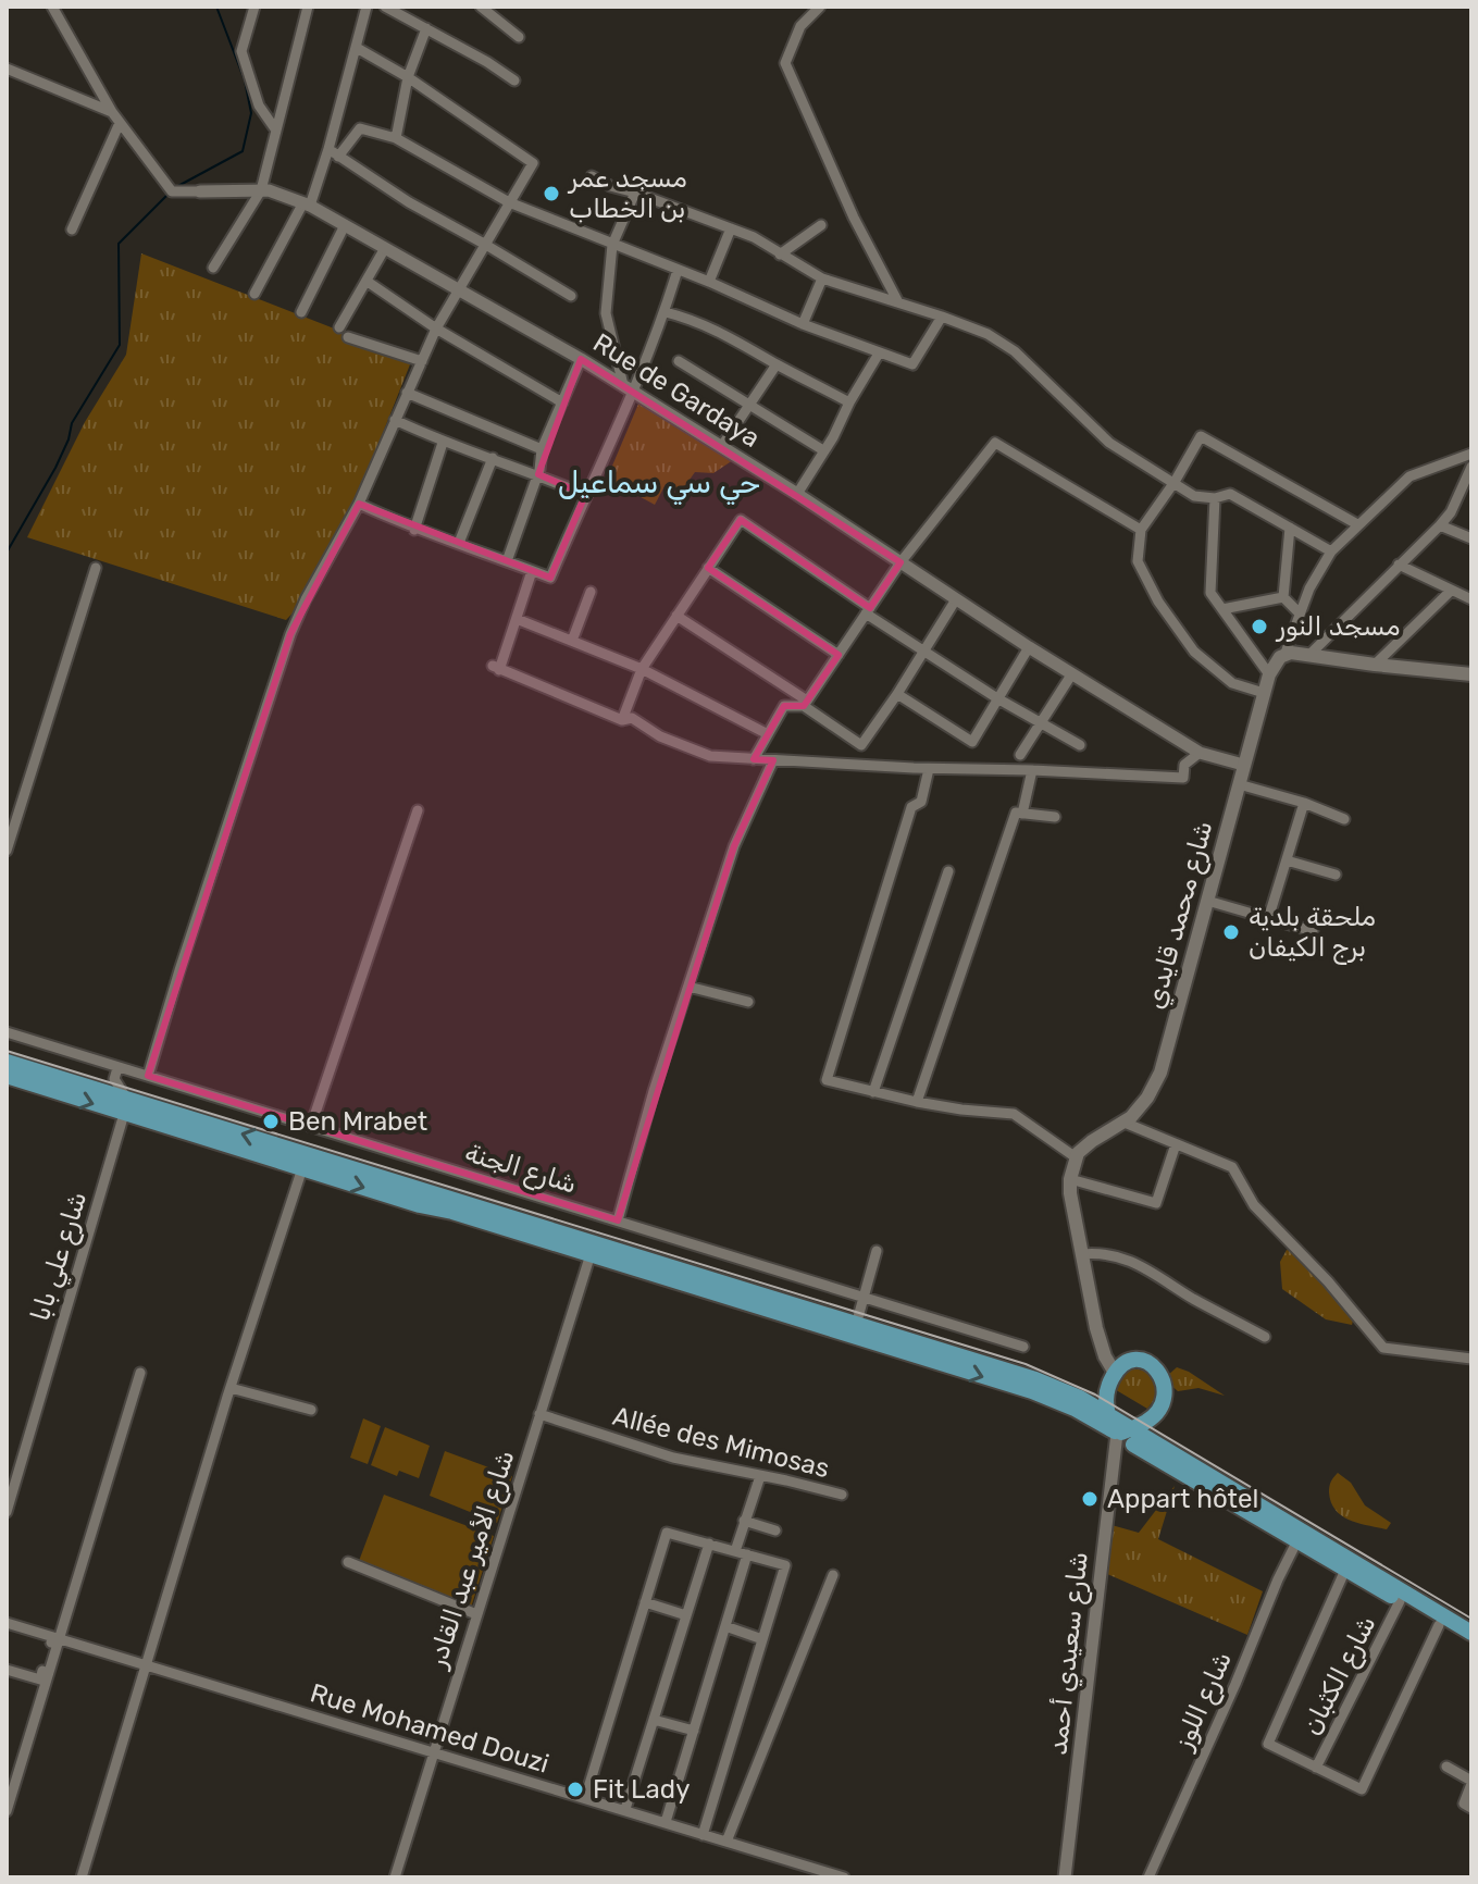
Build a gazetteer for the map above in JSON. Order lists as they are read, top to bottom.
{
  "streets": {
    "main road": ["شارع محمد قايدي"],
    "street": [
      "Rue de Gardaya",
      "شارع الجنة",
      "شارع علي بابا",
      "Allée des Mimosas",
      "شارع الأمير عبد القادر",
      "شارع سعيدي أحمد",
      "شارع الكثبان",
      "شارع اللوز",
      "Rue Mohamed Douzi"
    ]
  },
  "crossings": [
    ["Rue de Gardaya", "شارع محمد قايدي"],
    ["Allée des Mimosas", "شارع الأمير عبد القادر"],
    ["شارع الأمير عبد القادر", "Rue Mohamed Douzi"]
  ],
  "districts": ["حي سي سماعيل"],
  "places": [
    "مسجد عمر بن الخطاب",
    "مسجد النور",
    "ملحقة بلدية برج الكيفان",
    "Ben Mrabet",
    "Appart hôtel",
    "Fit Lady"
  ]
}
